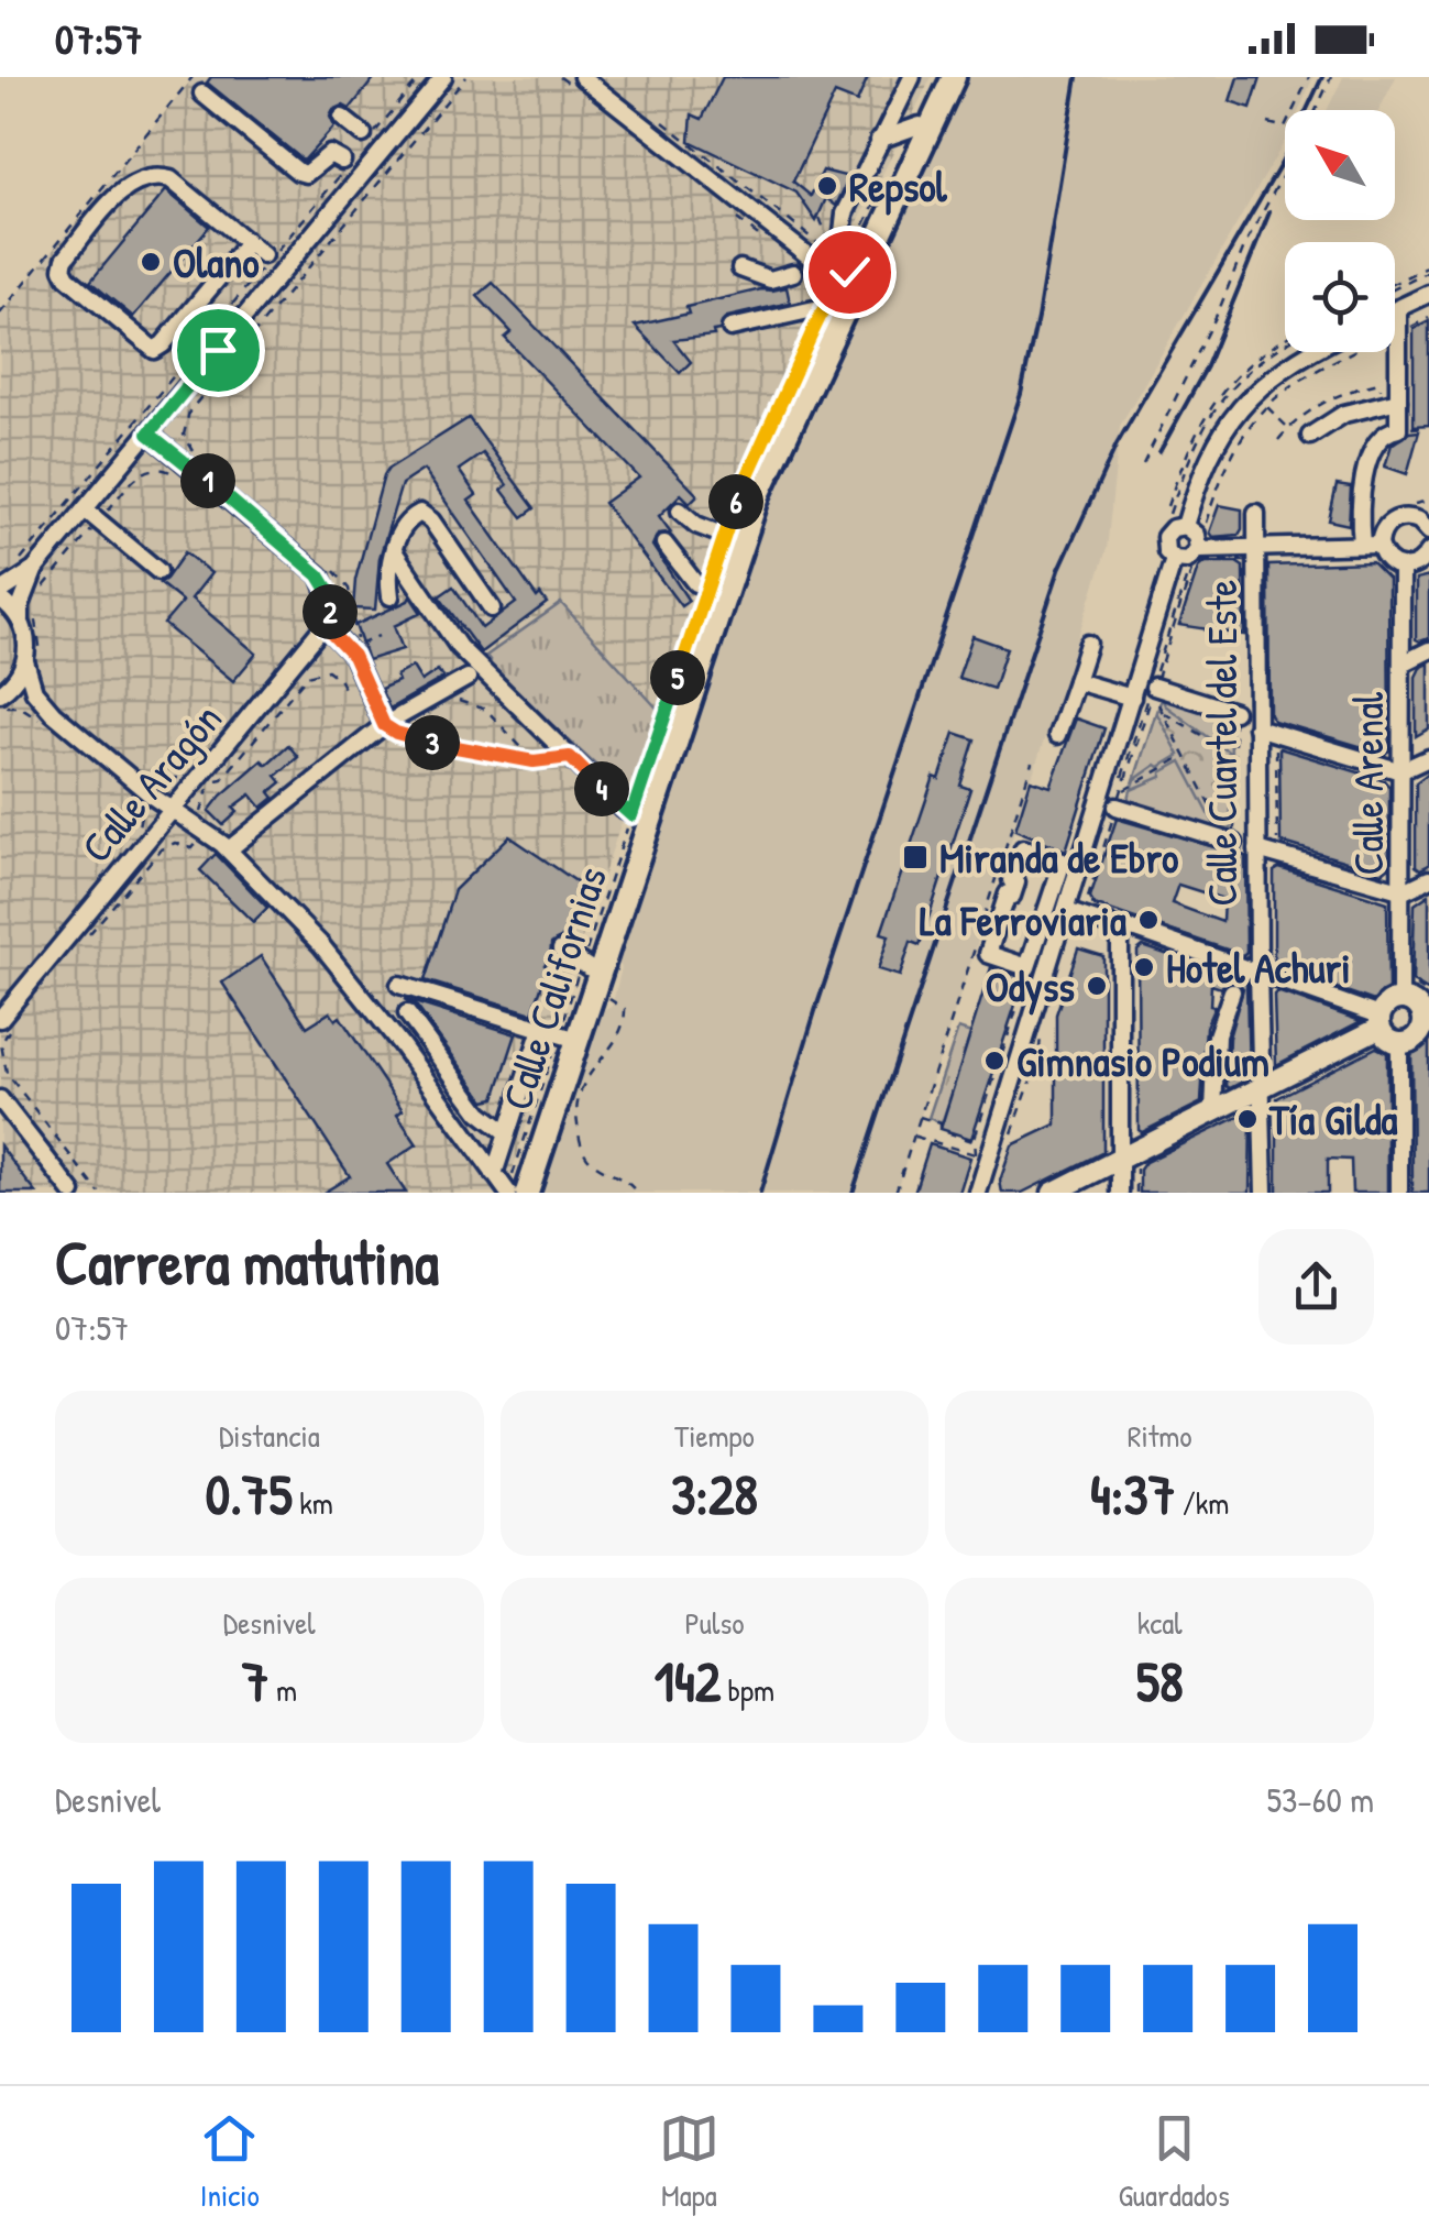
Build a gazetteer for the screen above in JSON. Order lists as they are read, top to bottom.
{
  "streets": {
    "highway": ["Calle Californias"],
    "street": ["Calle Cuartel del Este", "Calle Aragón", "Calle Arenal"]
  },
  "crossings": [
    ["Calle Aragón", "Calle Californias"]
  ],
  "places": {
    "other": [
      "Repsol",
      "Olano",
      "La Ferroviaria",
      "Hotel Achuri",
      "Odyss",
      "Gimnasio Podium",
      "Tía Gilda"
    ],
    "transit": ["Miranda de Ebro"]
  },
  "north": "top left",
  "page": {
    "status": "07:57",
    "pins": [
      "1",
      "6",
      "2",
      "5",
      "3",
      "4"
    ],
    "heading": ["Carrera matutina", "07:57"],
    "stats": [
      ["Distancia", "0.75 km"],
      ["Tiempo", "3:28"],
      ["Ritmo", "4:37 /km"],
      ["Desnivel", "7 m"],
      ["Pulso", "142 bpm"],
      ["kcal", "58"]
    ],
    "chart": ["Desnivel", "53–60 m"],
    "tabs": ["Inicio", "Mapa", "Guardados"]
  }
}
